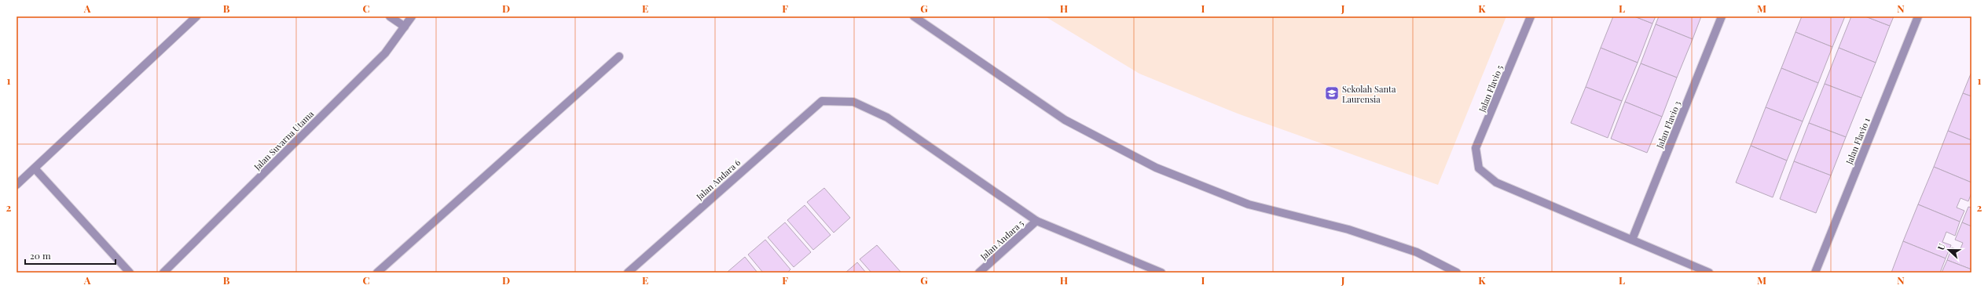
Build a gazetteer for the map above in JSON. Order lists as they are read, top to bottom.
{
  "streets": {
    "street": [
      "Jalan Flavio 5",
      "Jalan Flavio 3",
      "Jalan Suvarna Utama",
      "Jalan Flavio 1",
      "Jalan Andara 6",
      "Jalan Andara 5"
    ]
  },
  "crossings": [
    ["Jalan Flavio 5", "Jalan Flavio 3"],
    ["Jalan Andara 6", "Jalan Andara 5"]
  ],
  "places": {
    "school or university": ["Sekolah Santa Laurensia"]
  },
  "scale_bar": "20 m",
  "north": "left",
  "grid": {
    "columns": [
      "A",
      "B",
      "C",
      "D",
      "E",
      "F",
      "G",
      "H",
      "I",
      "J",
      "K",
      "L",
      "M",
      "N"
    ],
    "rows": ["1", "2"]
  }
}
